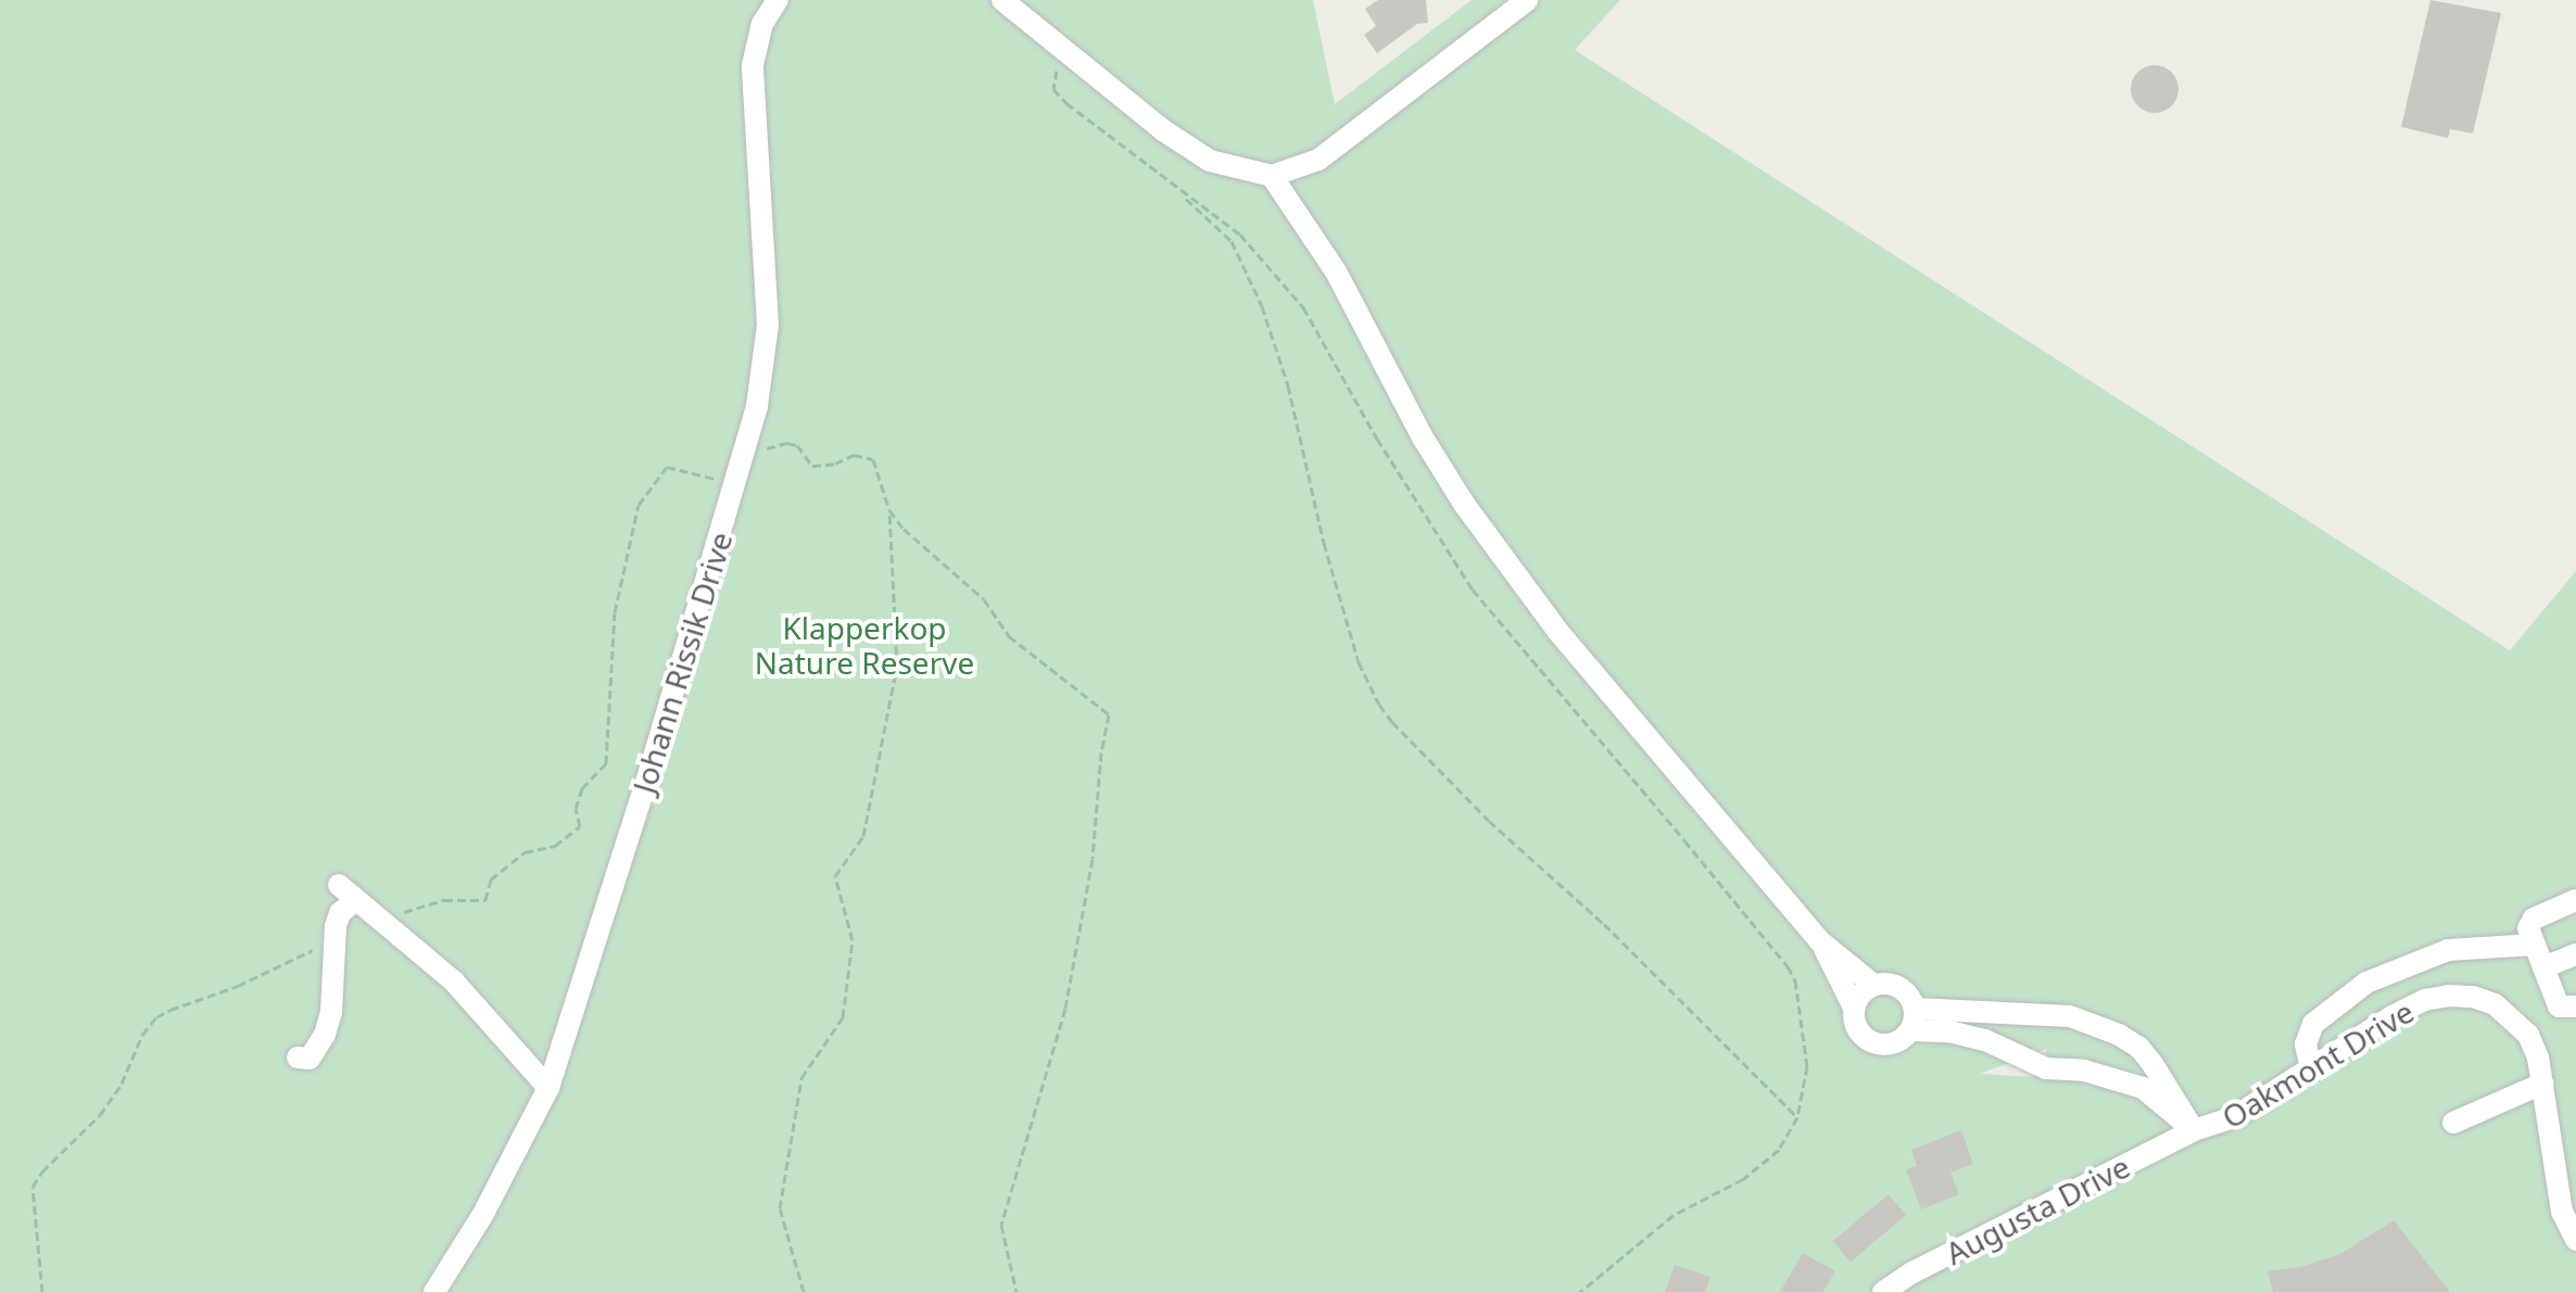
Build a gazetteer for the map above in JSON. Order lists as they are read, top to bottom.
{
  "streets": {
    "street": ["Johann Rissik Drive", "Oakmont Drive", "Augusta Drive"]
  },
  "crossings": [
    ["Oakmont Drive", "Augusta Drive"]
  ],
  "parks": ["Klapperkop Nature Reserve"]
}
